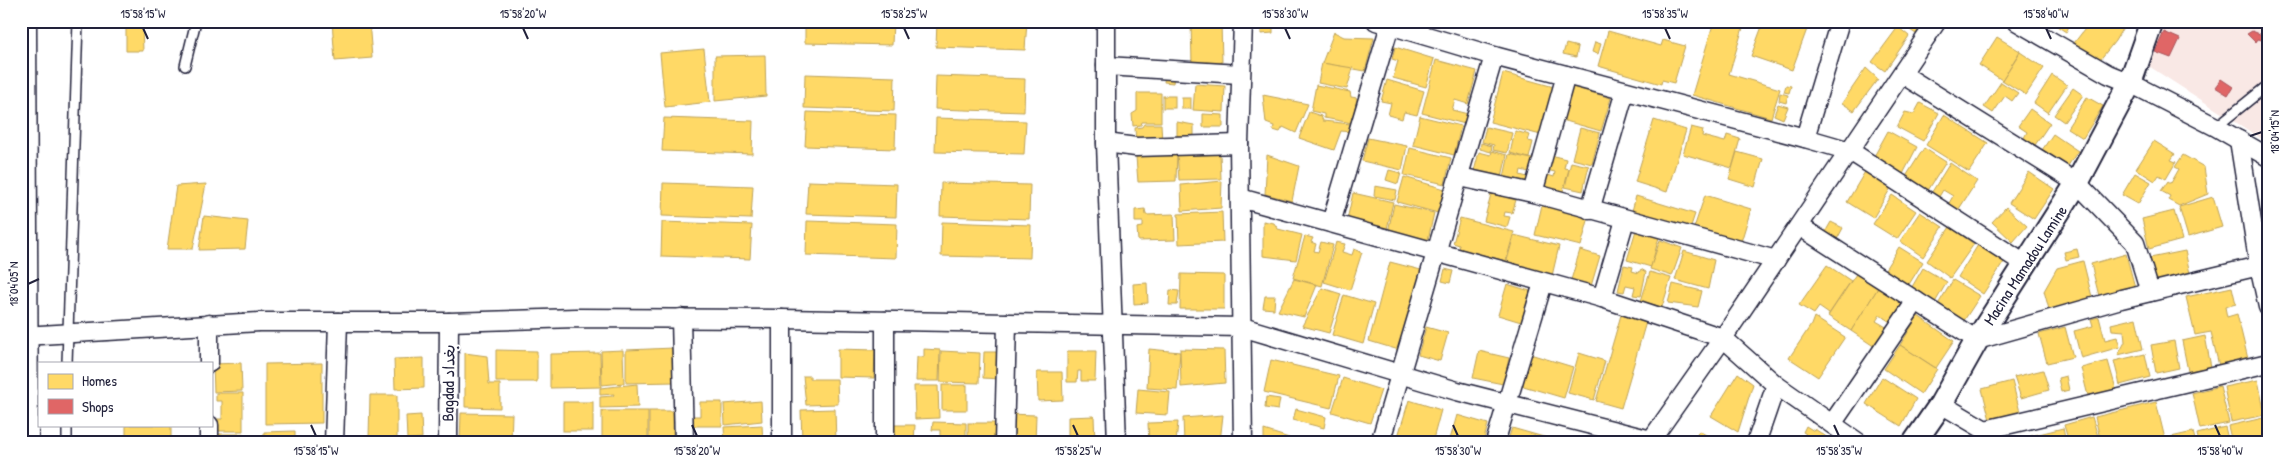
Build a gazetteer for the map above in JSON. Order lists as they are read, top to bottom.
{
  "streets": {
    "street": ["Macina Mamadou Lamine", "Bagdad بغداد"]
  },
  "legend": ["Homes", "Shops"],
  "coordinates": [
    "15°58'15\"W",
    "15°58'20\"W",
    "15°58'25\"W",
    "15°58'30\"W",
    "15°58'35\"W",
    "15°58'40\"W",
    "18°04'15\"N",
    "18°04'05\"N"
  ]
}
